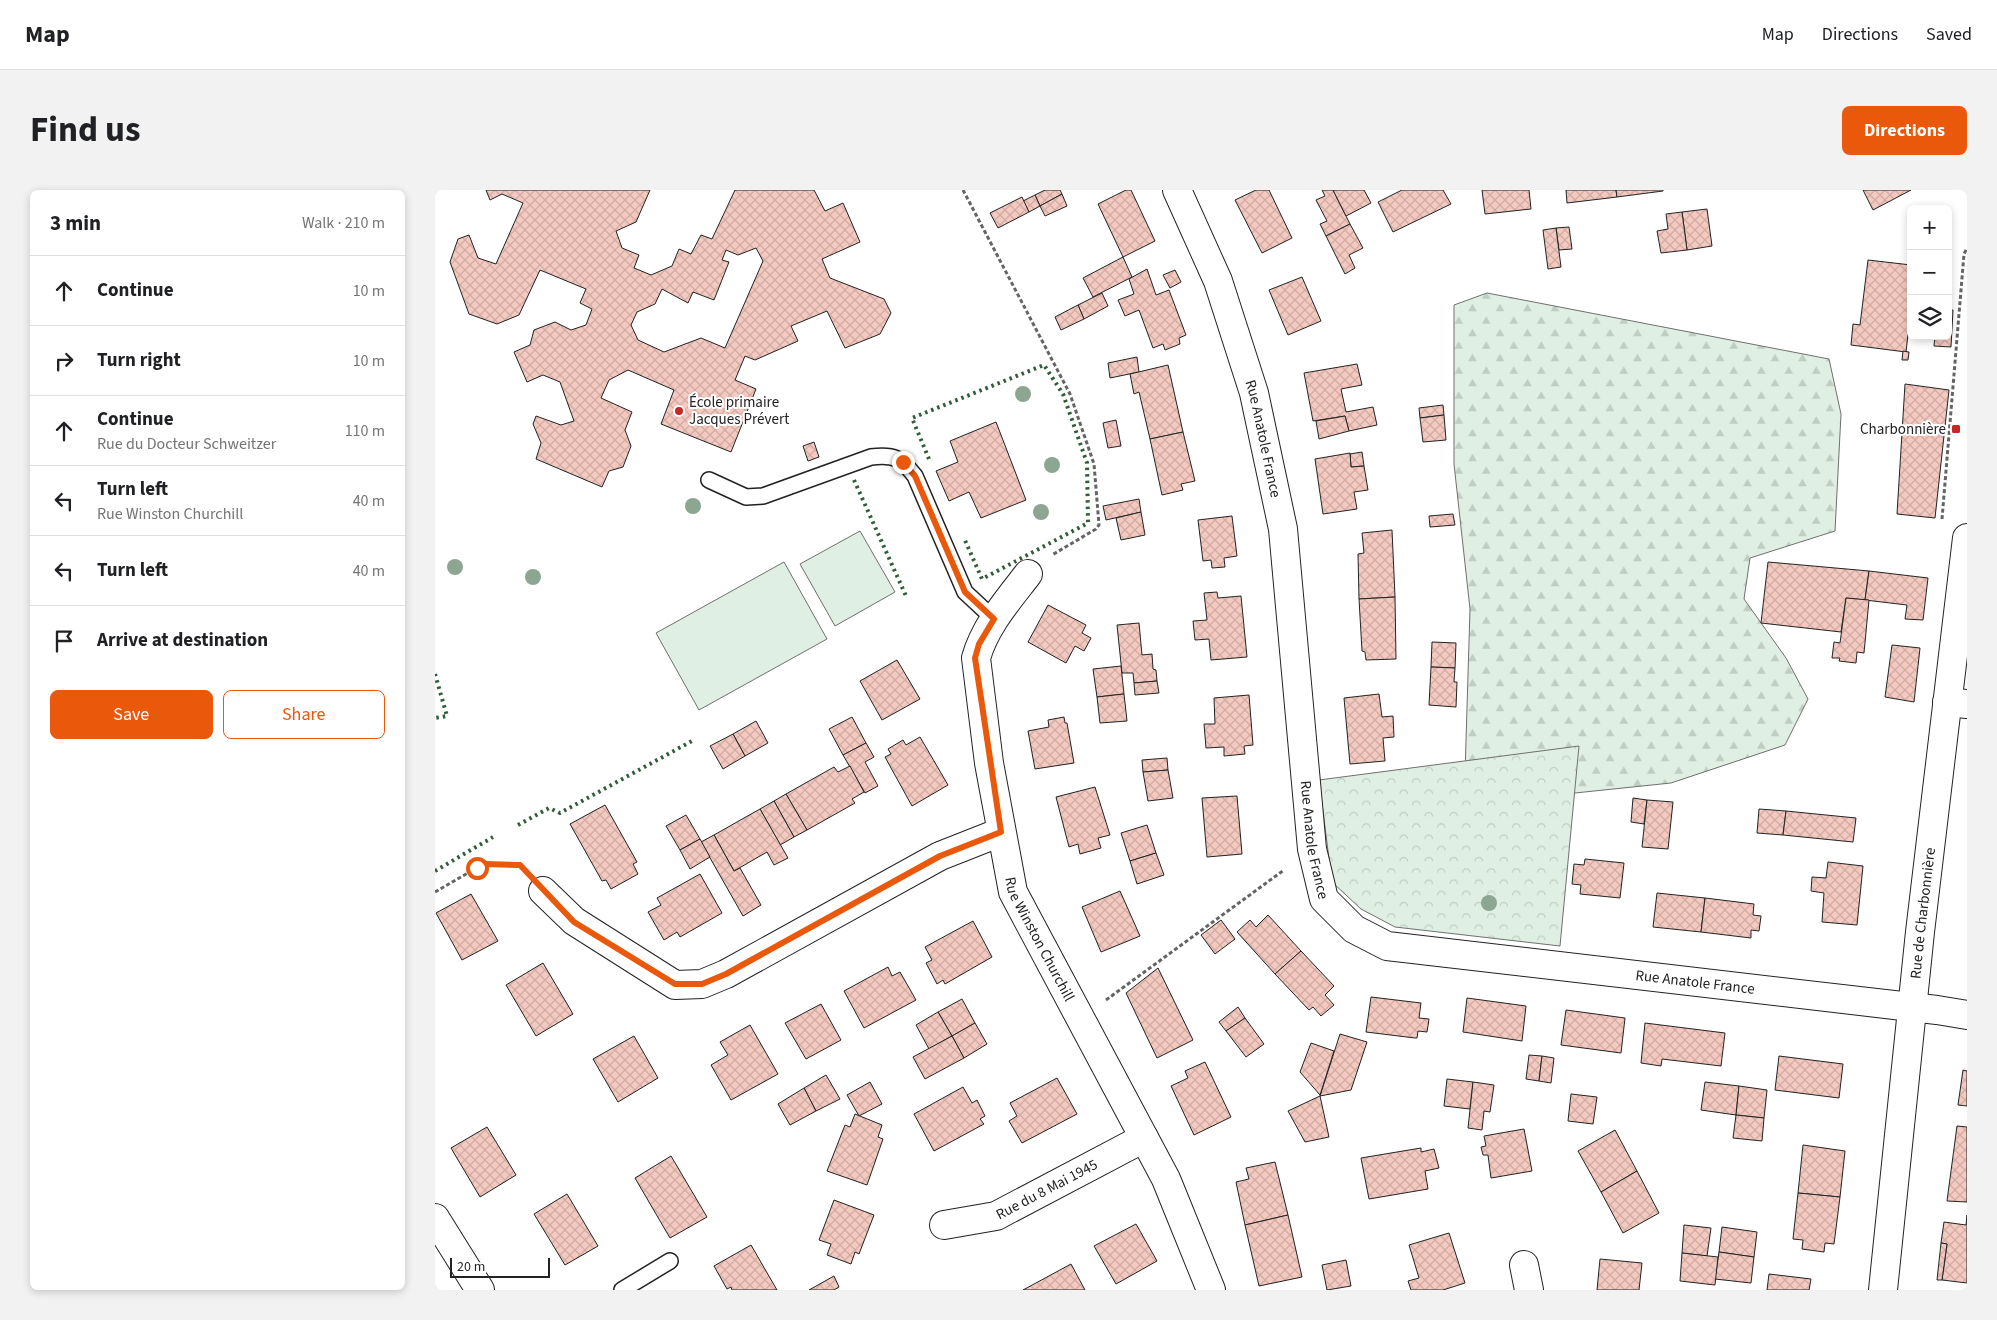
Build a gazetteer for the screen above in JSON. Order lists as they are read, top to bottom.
{
  "streets": {
    "street": [
      "Rue Anatole France",
      "Rue de Charbonnière",
      "Rue Winston Churchill",
      "Rue du 8 Mai 1945"
    ]
  },
  "crossings": [
    ["Rue Anatole France", "Rue de Charbonnière"],
    ["Rue Winston Churchill", "Rue du 8 Mai 1945"]
  ],
  "places": {
    "other": ["École primaire Jacques Prévert"],
    "transit": ["Charbonnière"]
  },
  "scale_bar": "20 m",
  "page": {
    "header": "Map",
    "nav": ["Map", "Directions", "Saved"],
    "title": "Find us",
    "buttons": [
      "Directions",
      ["Save", "Share"]
    ],
    "heading": ["3 min", "Walk · 210 m"],
    "map_buttons": ["+", "−"],
    "list": [
      ["Continue", "10 m"],
      ["Turn right", "10 m"],
      ["Continue", "Rue du Docteur Schweitzer", "110 m"],
      ["Turn left", "Rue Winston Churchill", "40 m"],
      ["Turn left", "40 m"],
      "Arrive at destination"
    ],
    "scale": "20 m"
  }
}
